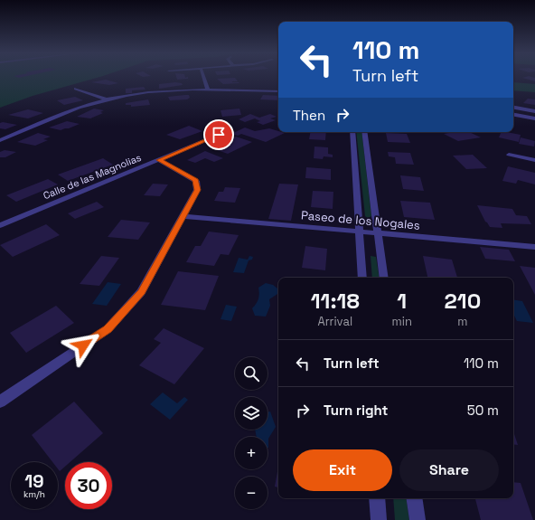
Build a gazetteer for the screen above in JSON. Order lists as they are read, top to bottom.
{
  "streets": {
    "street": ["Calle de las Magnolias", "Paseo de los Nogales"]
  },
  "page": {
    "turn": ["110 m", "Turn left"],
    "then": "Then",
    "eta": [
      "11:18",
      "Arrival",
      "1",
      "min",
      "210",
      "m"
    ],
    "list": [
      {
        "name": "Turn left",
        "value": "110 m"
      },
      {
        "name": "Turn right",
        "value": "50 m"
      }
    ],
    "map_buttons": ["+", "−"],
    "buttons": ["Exit", "Share"],
    "speed": "19 km/h",
    "limit": "30"
  }
}
